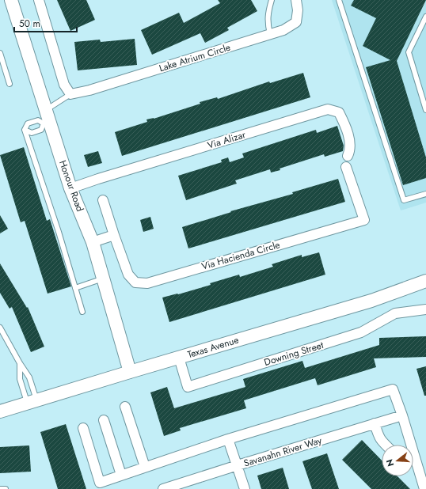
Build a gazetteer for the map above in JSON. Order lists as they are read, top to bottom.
{
  "streets": {
    "street": [
      "Lake Atrium Circle",
      "Via Alizar",
      "Honour Road",
      "Via Hacienda Circle",
      "Texas Avenue",
      "Downing Street",
      "Savanahn River Way"
    ]
  },
  "crossings": [
    ["Lake Atrium Circle", "Honour Road"],
    ["Via Alizar", "Honour Road"],
    ["Honour Road", "Texas Avenue"],
    ["Texas Avenue", "Downing Street"]
  ],
  "scale_bar": "50 m",
  "north": "left"
}
